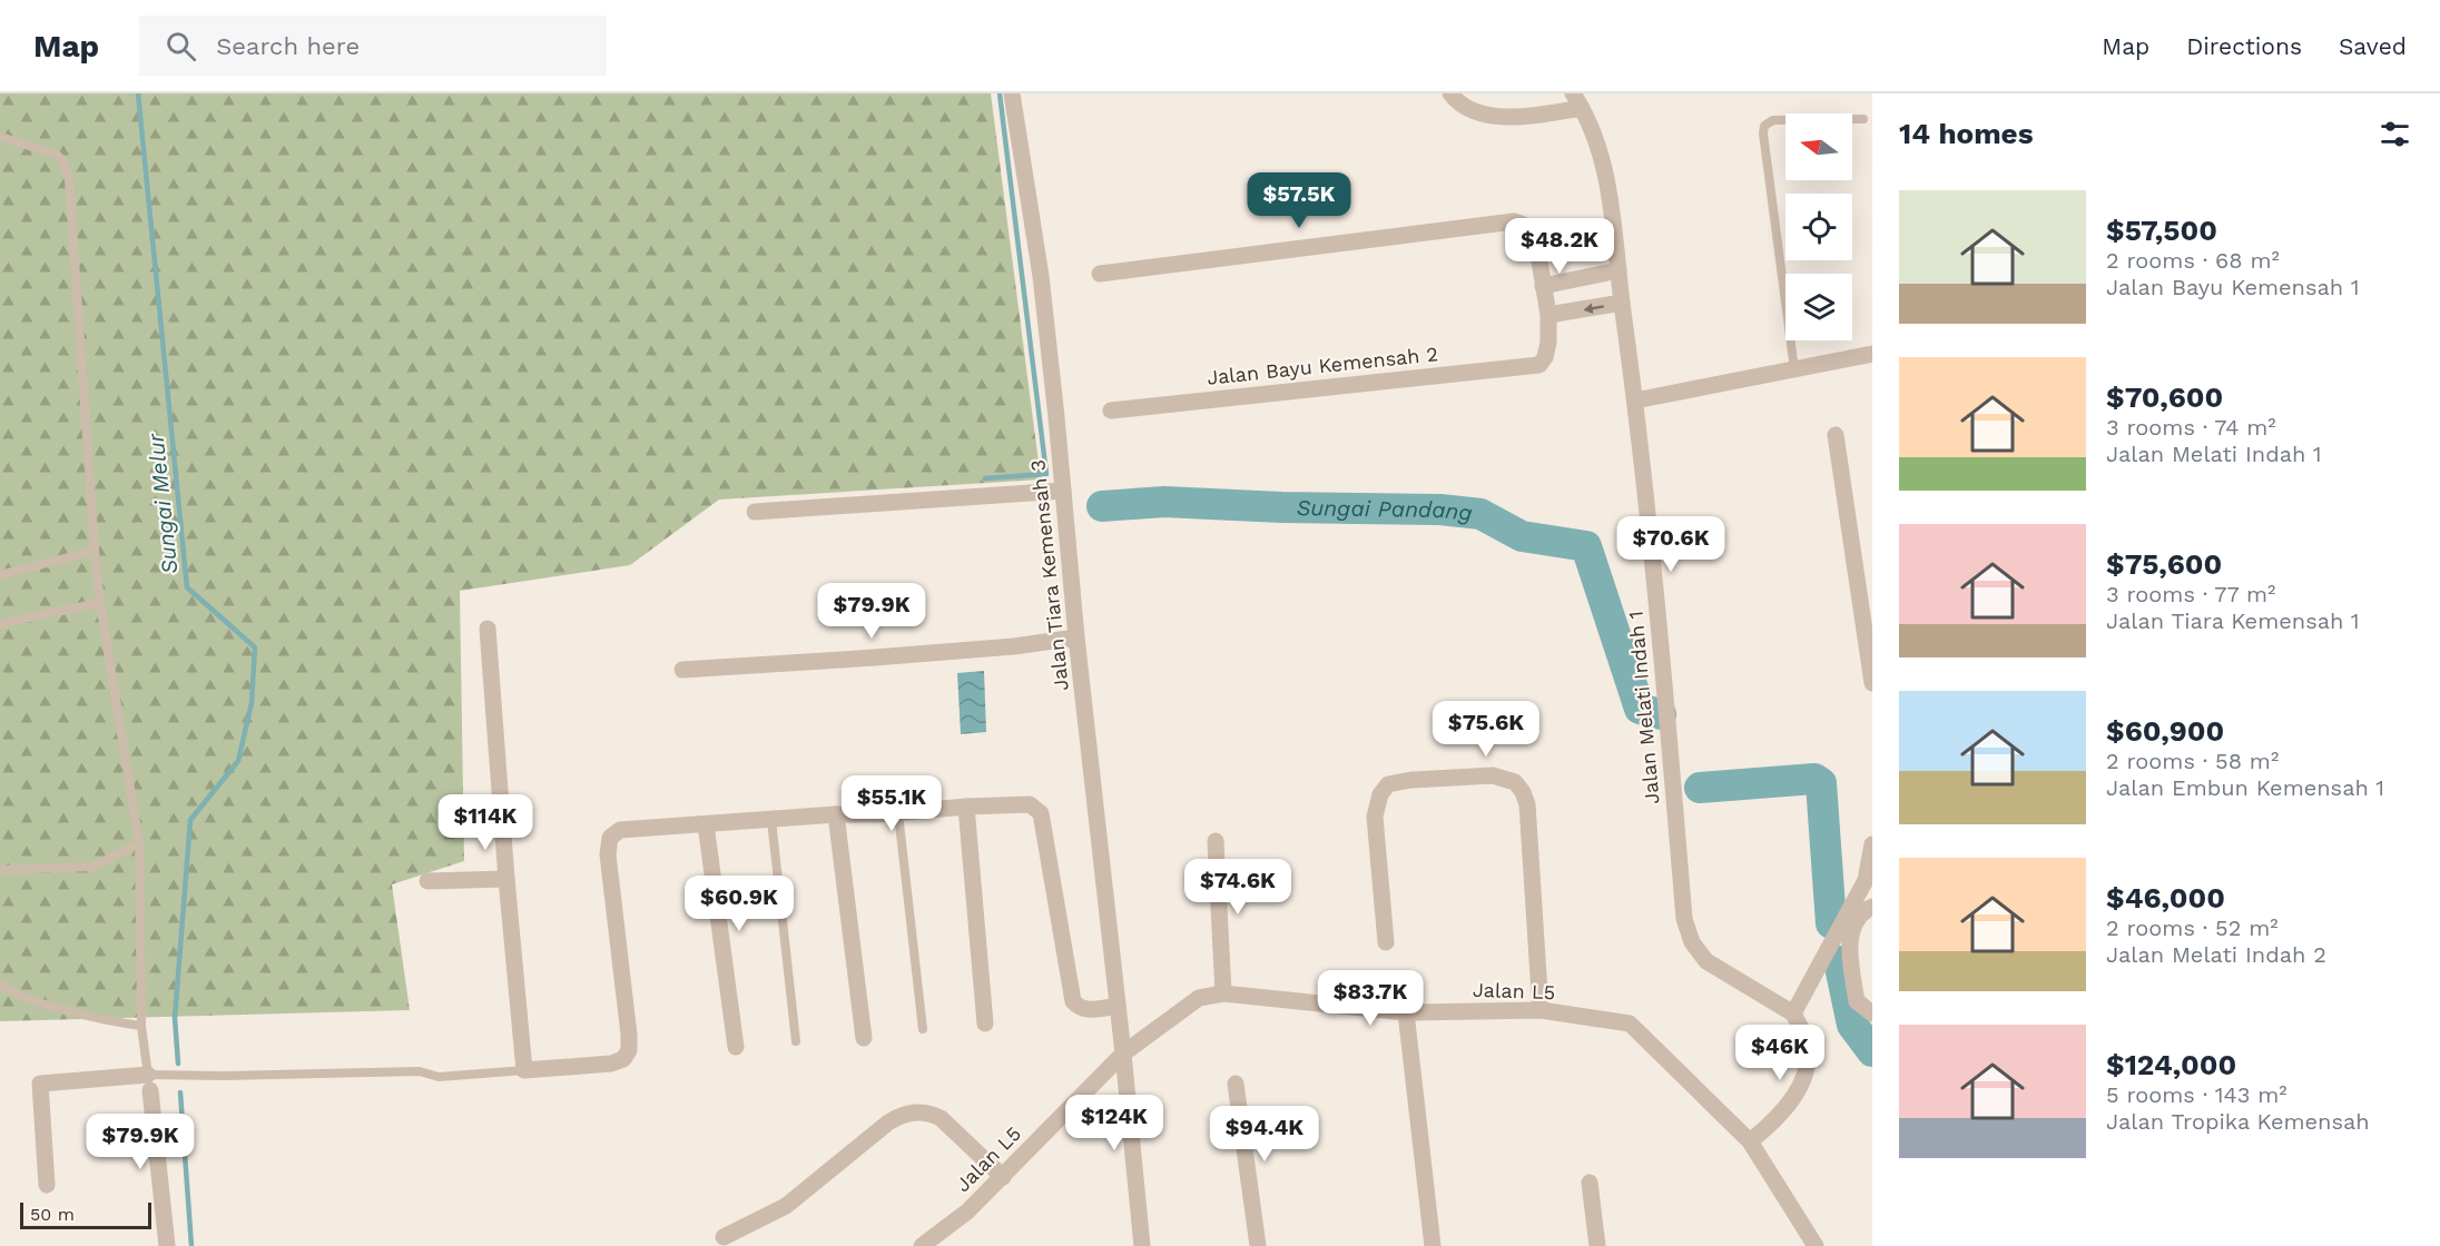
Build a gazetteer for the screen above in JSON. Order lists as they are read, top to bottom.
{
  "streets": {
    "street": [
      "Jalan Bayu Kemensah 2",
      "Jalan Tiara Kemensah 3",
      "Jalan Melati Indah 1",
      "Jalan L5"
    ]
  },
  "crossings": [
    ["Jalan Tiara Kemensah 3", "Jalan L5"]
  ],
  "water": ["Sungai Melur", "Sungai Pandang"],
  "scale_bar": "50 m",
  "north": "left",
  "page": {
    "header": "Map",
    "search": "Search here",
    "nav": ["Map", "Directions", "Saved"],
    "heading": "14 homes",
    "price": [
      "$57.5K",
      "$48.2K",
      "$70.6K",
      "$79.9K",
      "$75.6K",
      "$55.1K",
      "$114K",
      "$74.6K",
      "$60.9K",
      "$83.7K",
      "$46K",
      "$124K",
      "$94.4K",
      "$79.9K"
    ],
    "list": [
      {
        "name": "$57,500",
        "note": "2 rooms · 68 m² · Jalan Bayu Kemensah 1"
      },
      {
        "name": "$70,600",
        "note": "3 rooms · 74 m² · Jalan Melati Indah 1"
      },
      {
        "name": "$75,600",
        "note": "3 rooms · 77 m² · Jalan Tiara Kemensah 1"
      },
      {
        "name": "$60,900",
        "note": "2 rooms · 58 m² · Jalan Embun Kemensah 1"
      },
      {
        "name": "$46,000",
        "note": "2 rooms · 52 m² · Jalan Melati Indah 2"
      },
      {
        "name": "$124,000",
        "note": "5 rooms · 143 m² · Jalan Tropika Kemensah"
      }
    ],
    "scale": "50 m"
  }
}
